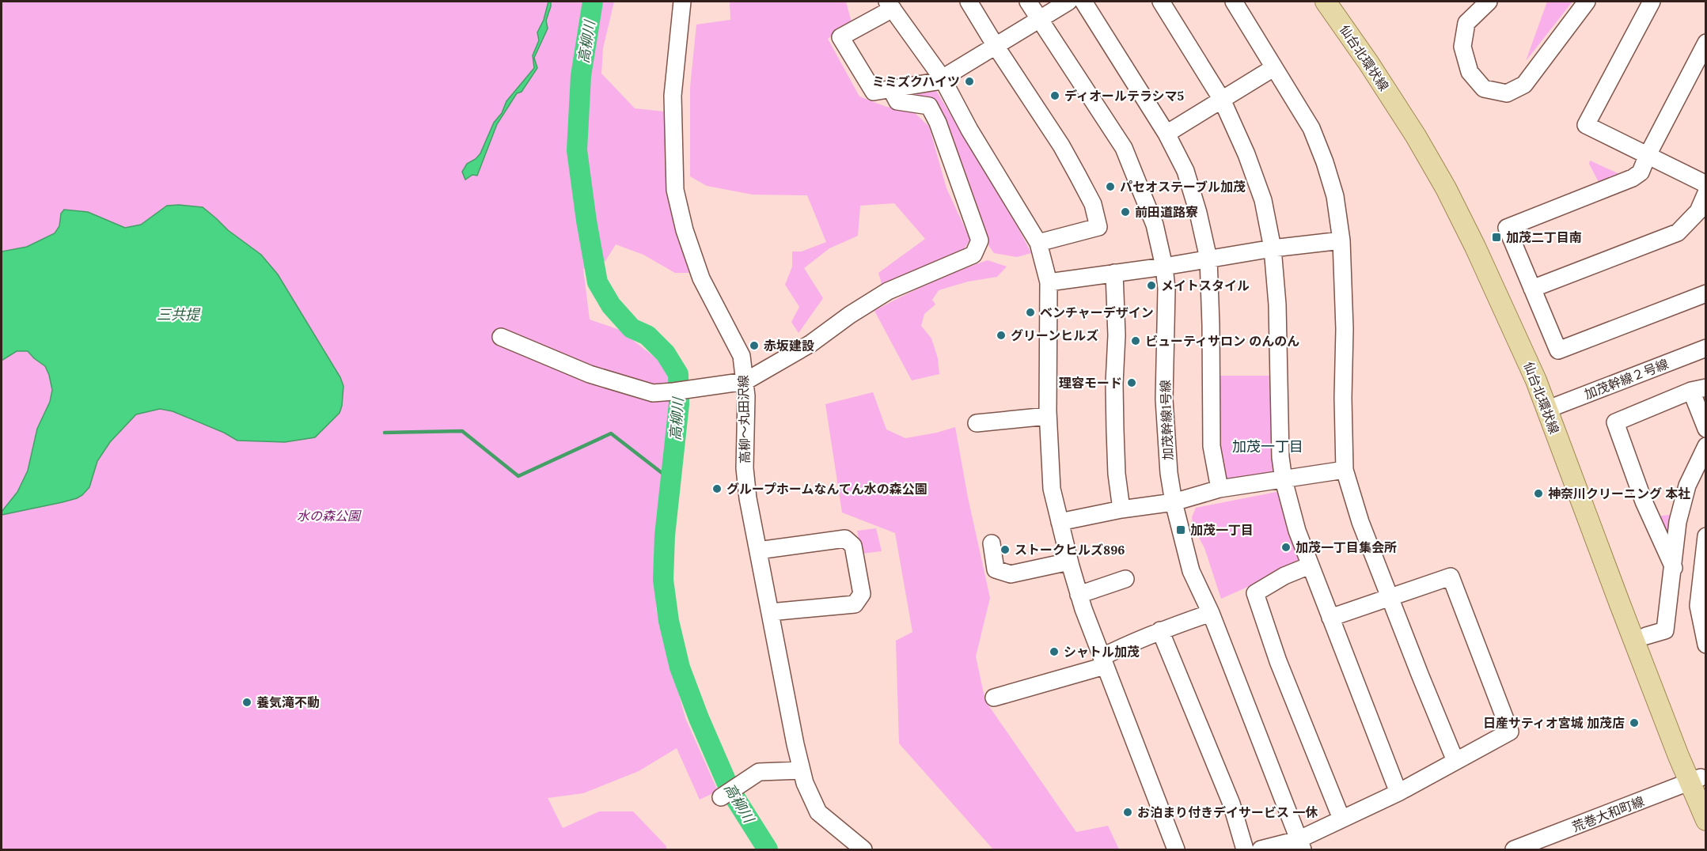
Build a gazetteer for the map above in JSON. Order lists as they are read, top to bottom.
{
  "streets": {
    "main road": ["仙台北環状線"],
    "street": [
      "加茂幹線２号線",
      "高柳～丸田沢線",
      "加茂幹線1号線",
      "荒巻大和町線"
    ]
  },
  "crossings": [
    ["仙台北環状線", "加茂幹線２号線"],
    ["仙台北環状線", "荒巻大和町線"]
  ],
  "districts": ["加茂一丁目"],
  "water": ["高柳川", "三共提"],
  "parks": ["水の森公園"],
  "places": {
    "other": [
      "ミミズクハイツ",
      "ディオールテラシマ5",
      "パセオステーブル加茂",
      "前田道路寮",
      "メイトスタイル",
      "ベンチャーデザイン",
      "グリーンヒルズ",
      "ビューティサロン のんのん",
      "赤坂建設",
      "理容モード",
      "グループホームなんてん水の森公園",
      "神奈川クリーニング 本社",
      "加茂一丁目集会所",
      "ストークヒルズ896",
      "シャトル加茂",
      "養気滝不動",
      "日産サティオ宮城 加茂店",
      "お泊まり付きデイサービス 一休"
    ],
    "transit": ["加茂二丁目南", "加茂一丁目"]
  }
}
